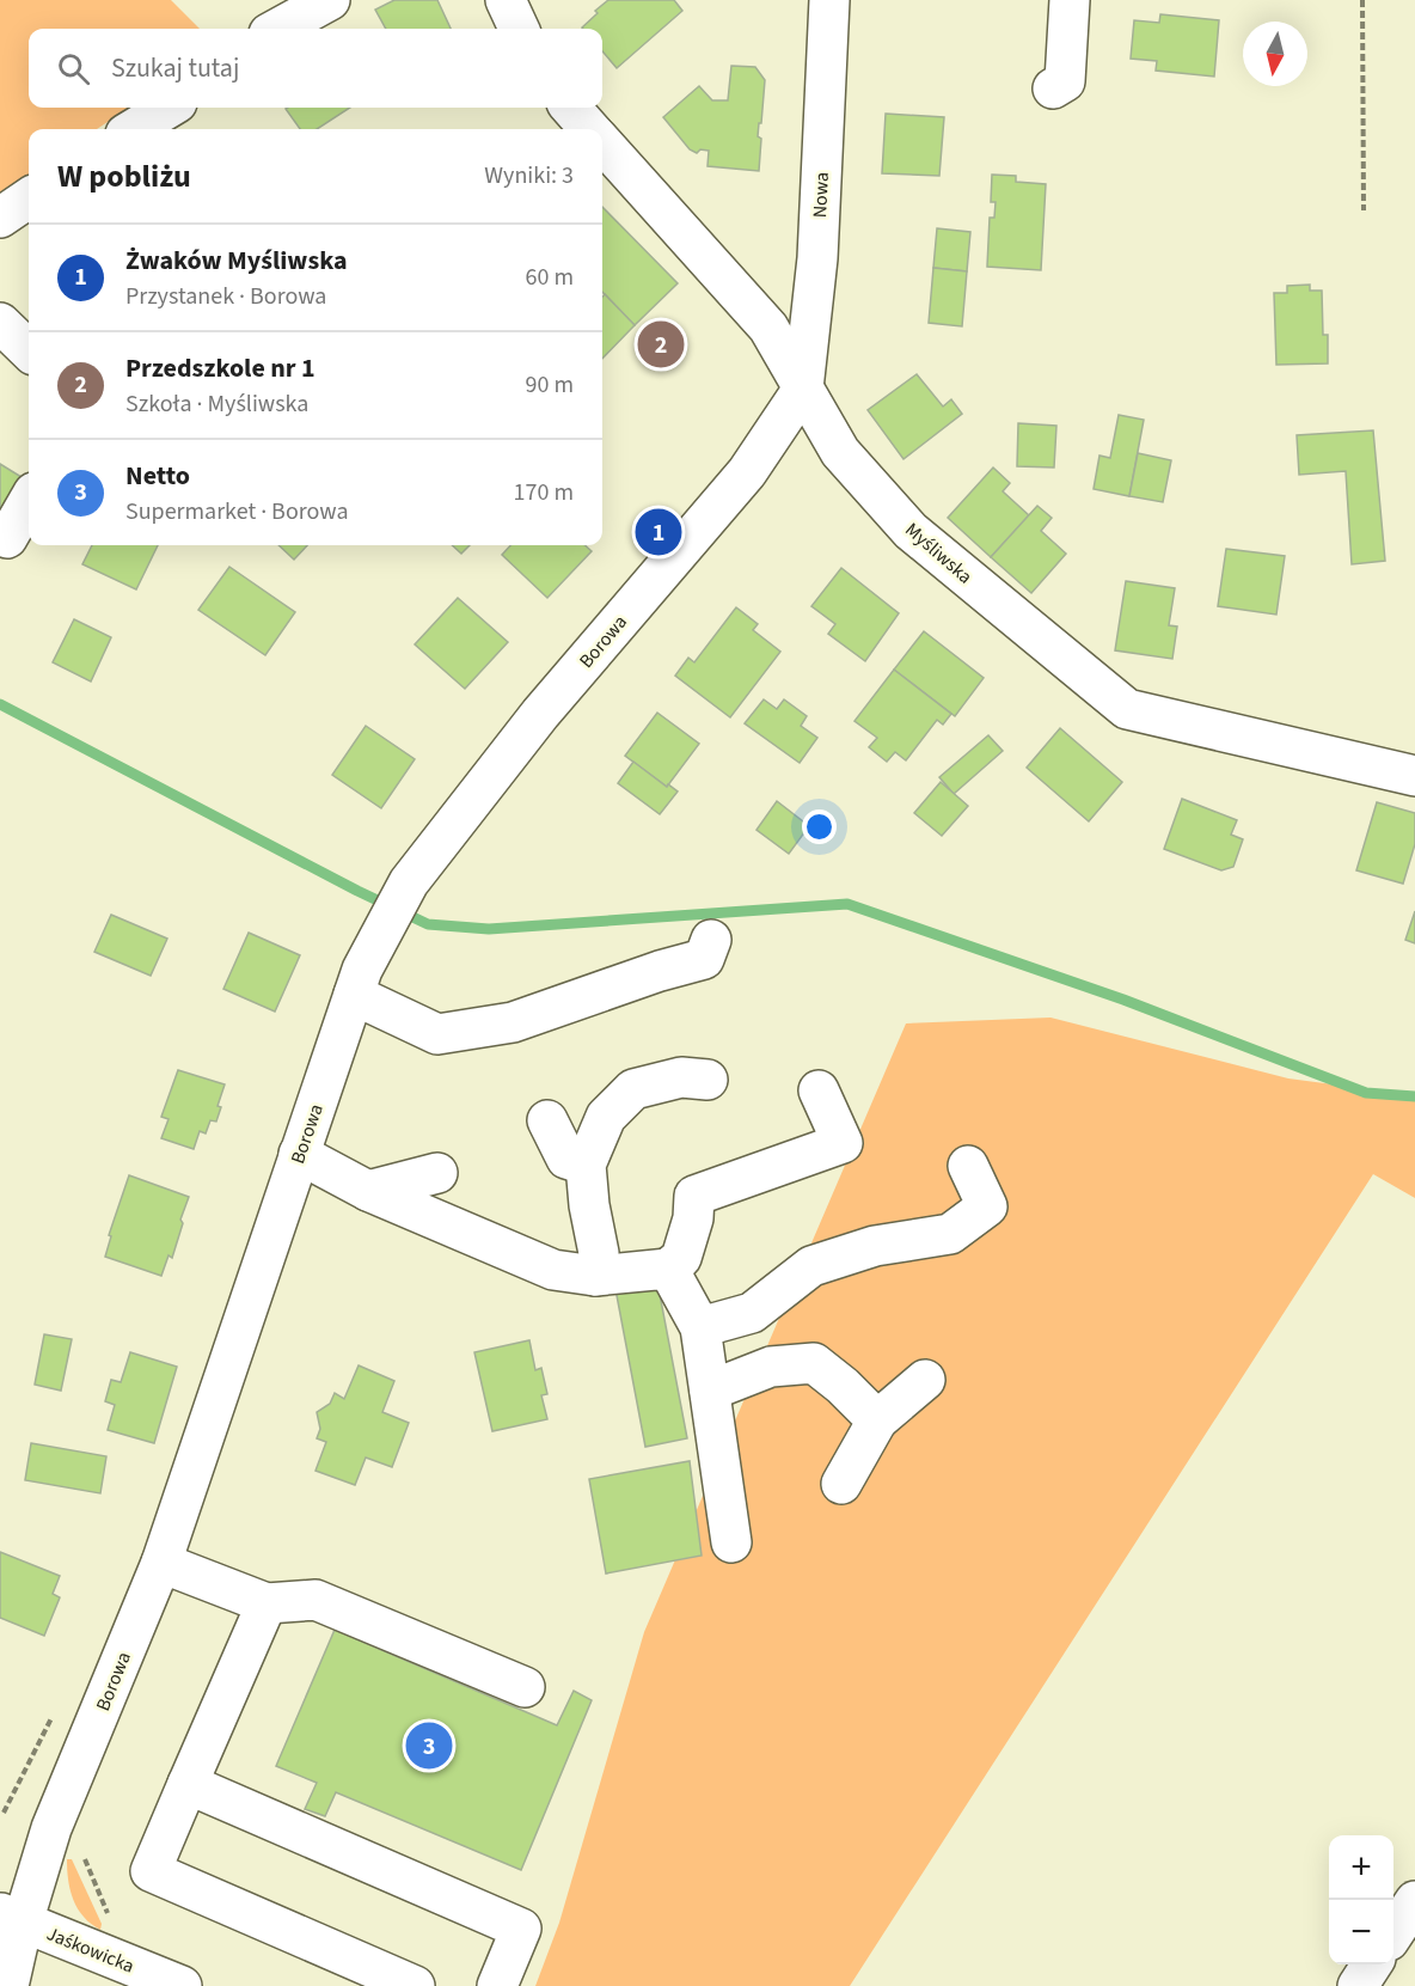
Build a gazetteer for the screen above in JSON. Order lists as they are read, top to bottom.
{
  "streets": {
    "street": [
      "Nowa",
      "Myśliwska",
      "Borowa",
      "Jaśkowicka"
    ]
  },
  "crossings": [
    ["Nowa", "Myśliwska"],
    ["Nowa", "Borowa"],
    ["Myśliwska", "Borowa"],
    ["Borowa", "Jaśkowicka"]
  ],
  "north": "bottom",
  "page": {
    "search": "Szukaj tutaj",
    "heading": ["W pobliżu", "Wyniki: 3"],
    "list": [
      {
        "mark": "1",
        "name": "Żwaków Myśliwska",
        "note": "Przystanek · Borowa",
        "value": "60 m"
      },
      {
        "mark": "2",
        "name": "Przedszkole nr 1",
        "note": "Szkoła · Myśliwska",
        "value": "90 m"
      },
      {
        "mark": "3",
        "name": "Netto",
        "note": "Supermarket · Borowa",
        "value": "170 m"
      }
    ],
    "pins": ["2", "1", "3"],
    "map_buttons": ["+", "−"]
  }
}
